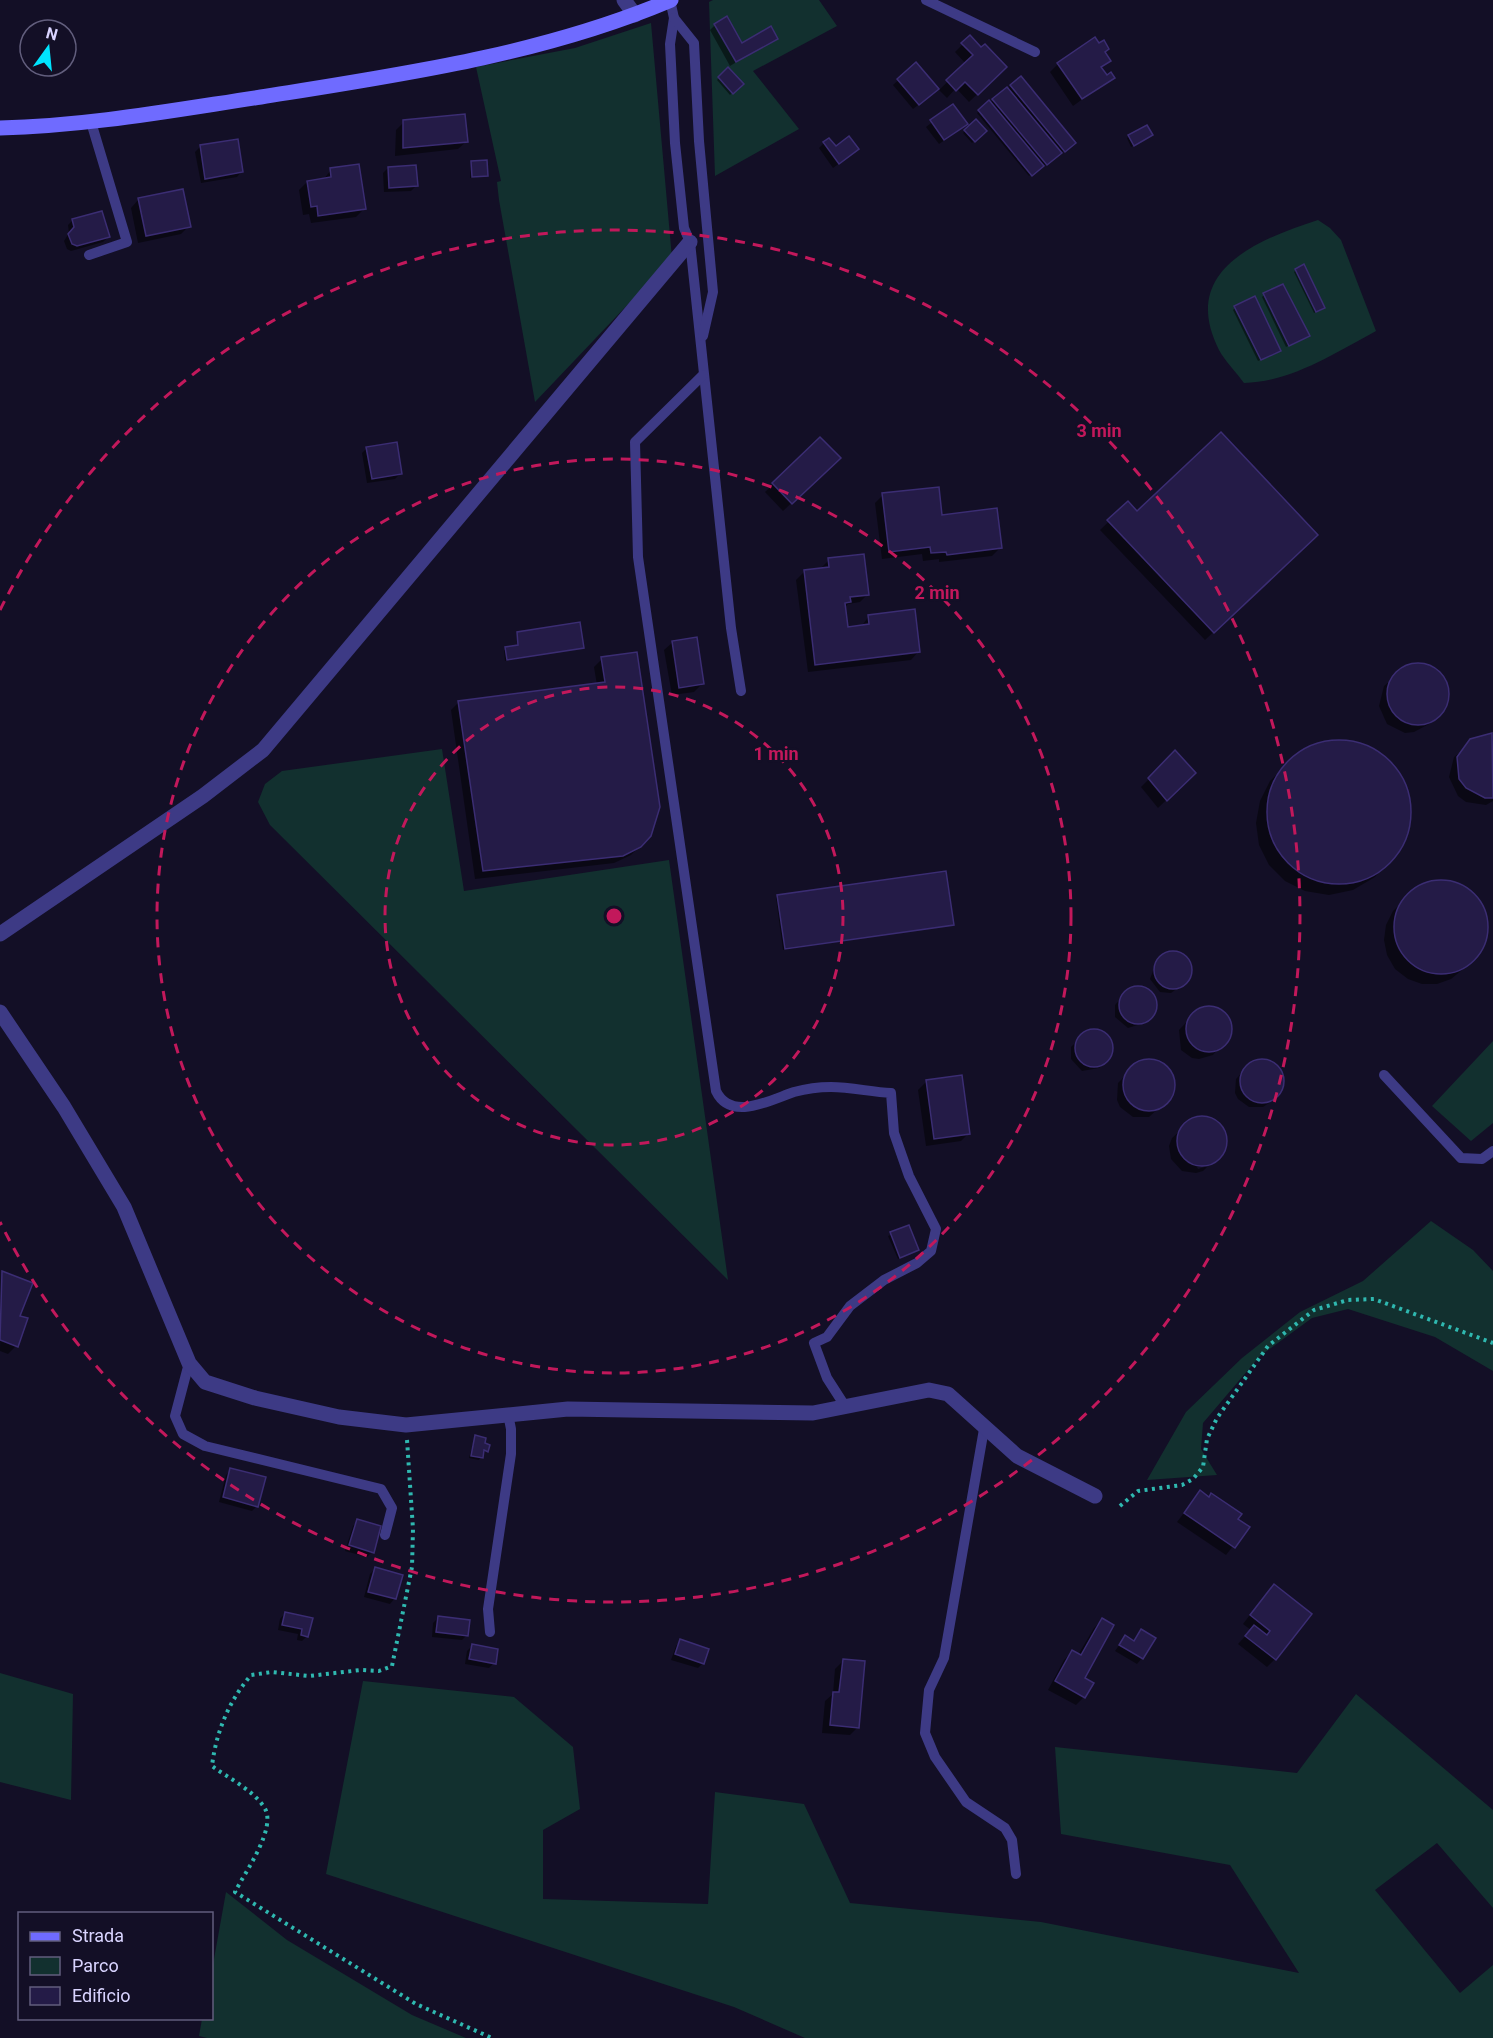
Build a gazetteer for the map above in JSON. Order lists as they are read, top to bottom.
{
  "legend": ["Strada", "Parco", "Edificio"],
  "north": "top",
  "rings": ["3 min", "2 min", "1 min"]
}
